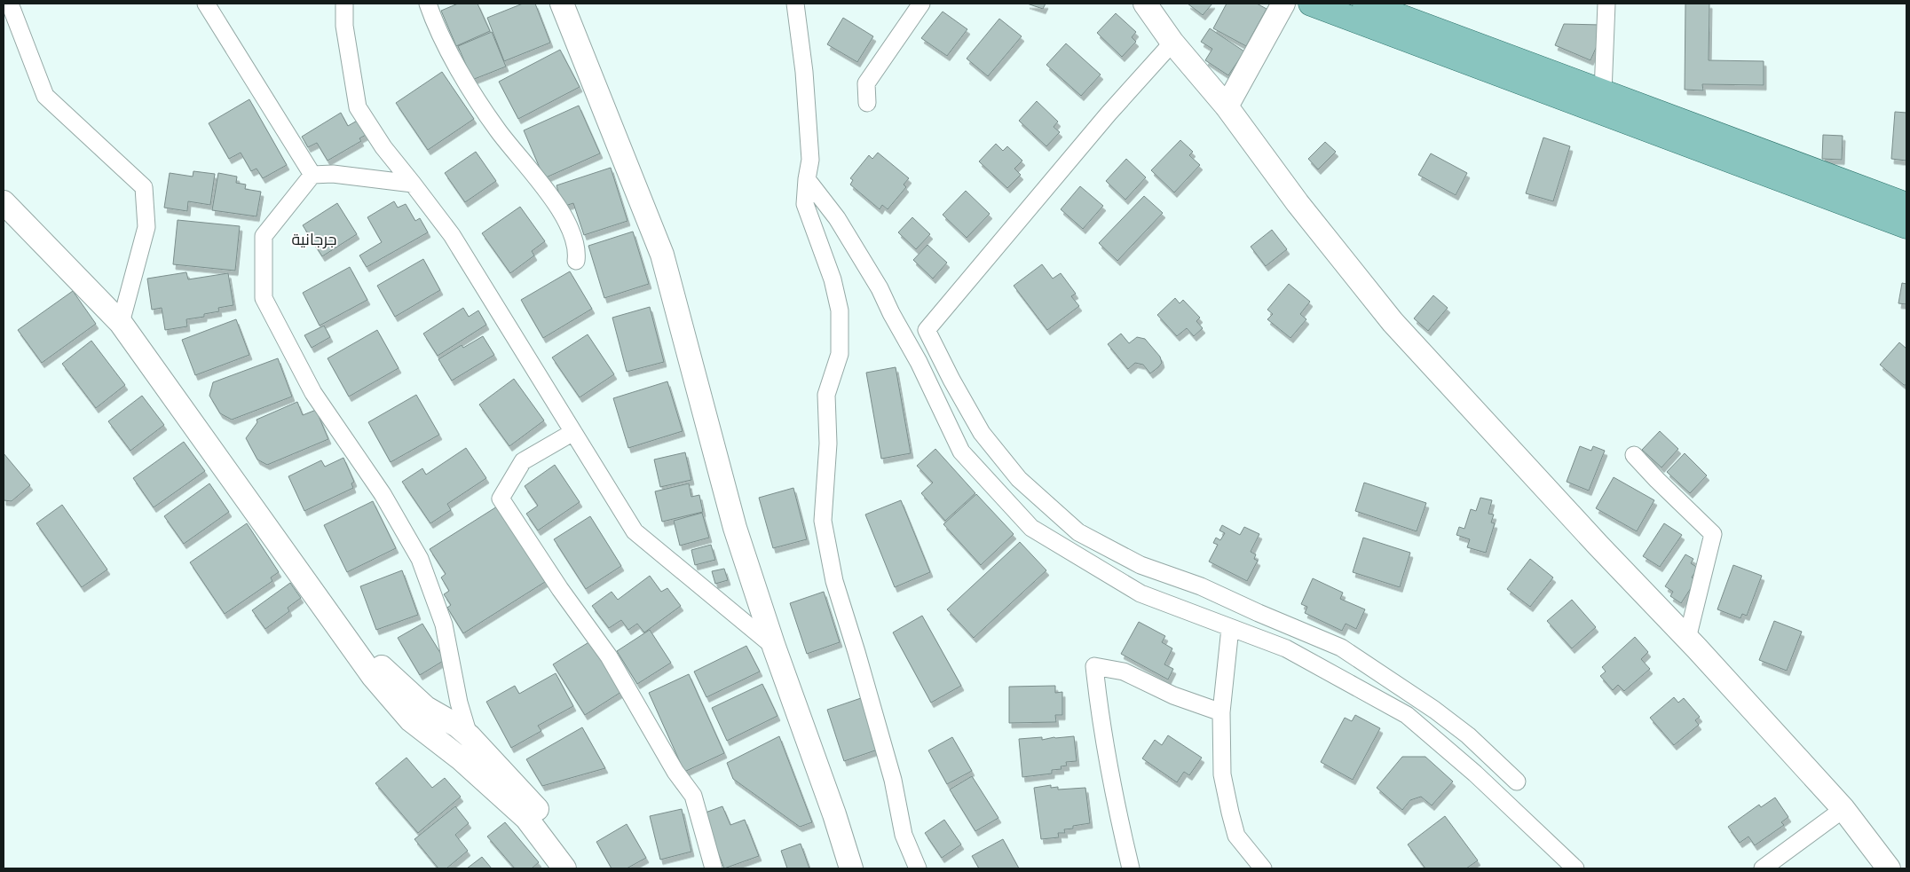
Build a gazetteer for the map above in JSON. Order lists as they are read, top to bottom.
{
  "districts": ["جرجانية"]
}
